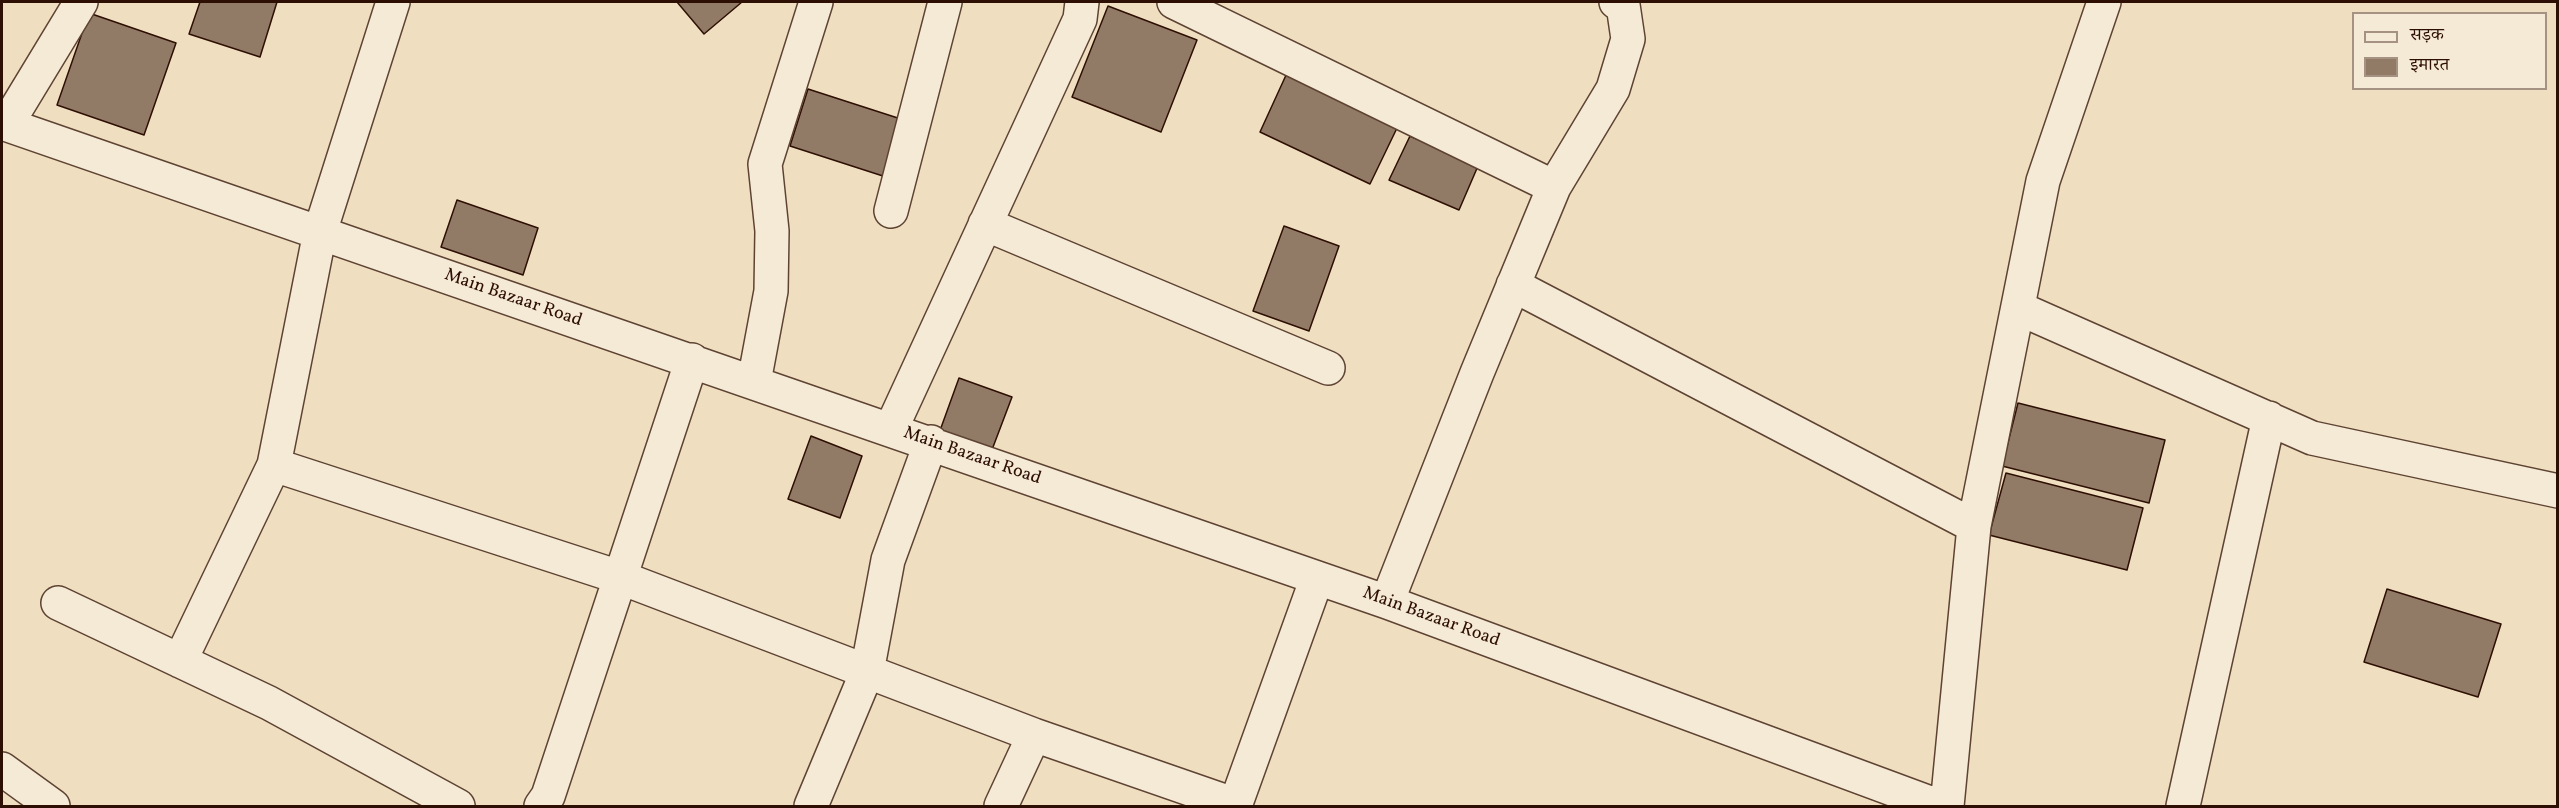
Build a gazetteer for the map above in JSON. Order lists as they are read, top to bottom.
{
  "streets": {
    "street": ["Main Bazaar Road"]
  },
  "legend": ["सड़क", "इमारत"]
}
